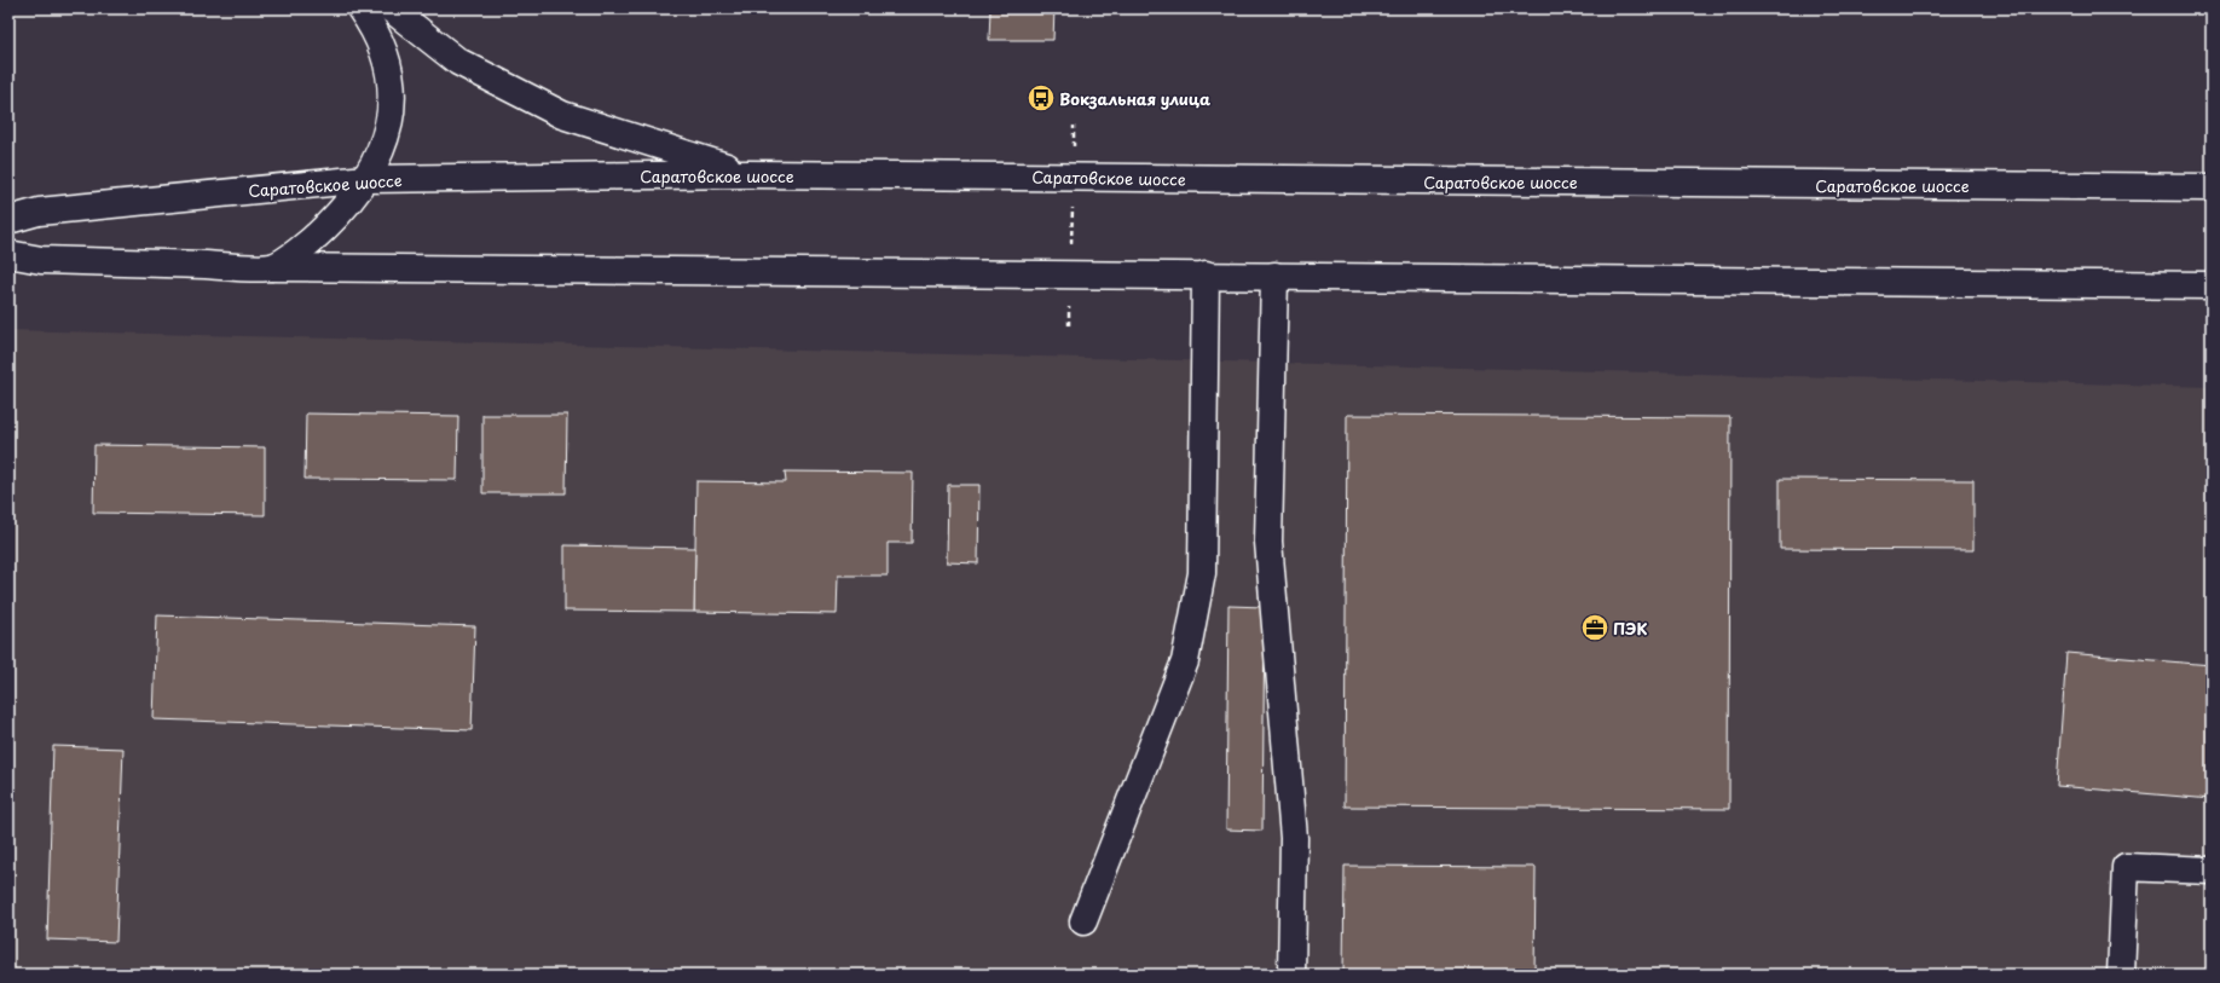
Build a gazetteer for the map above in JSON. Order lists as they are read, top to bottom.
{
  "streets": {
    "main road": ["Саратовское шоссе"]
  },
  "places": {
    "bus stop": ["Вокзальная улица"],
    "office": ["ПЭК"]
  }
}
